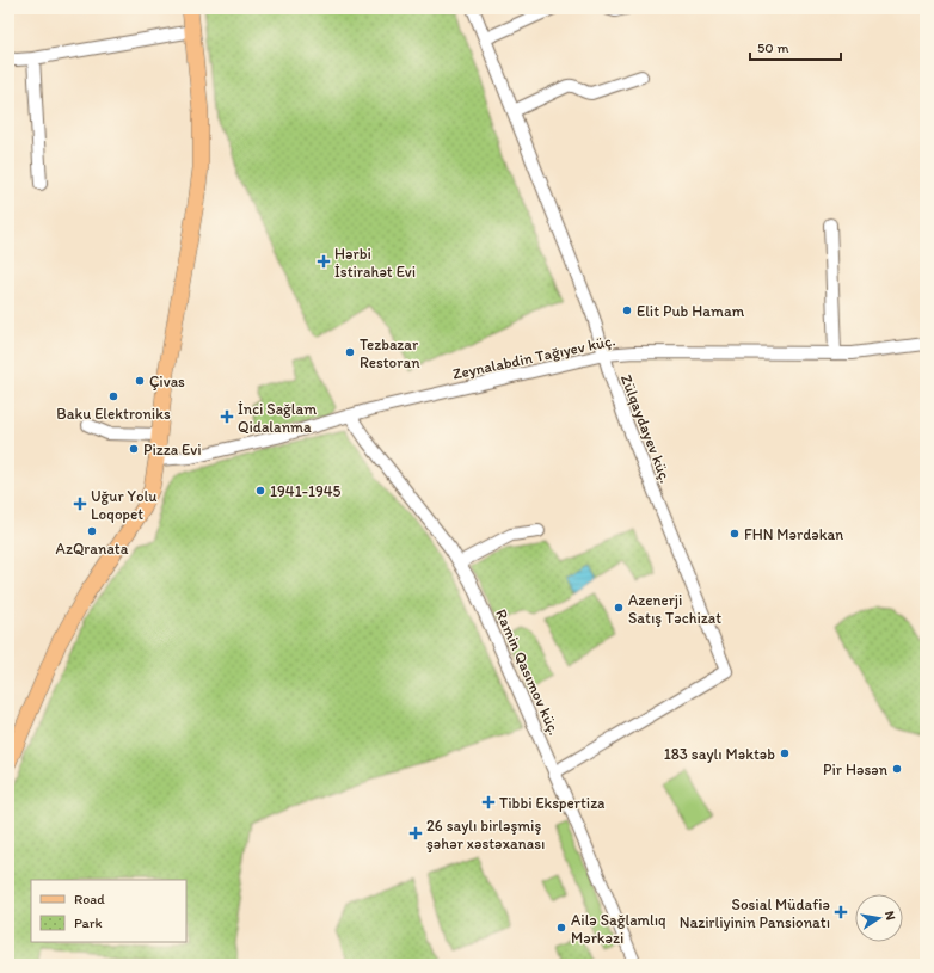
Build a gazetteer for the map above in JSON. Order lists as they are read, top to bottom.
{
  "streets": {
    "street": ["Zeynalabdin Tağıyev küç.", "Zülqaydayev küç.", "Ramin Qasımov küç."]
  },
  "crossings": [
    ["Zeynalabdin Tağıyev küç.", "Zülqaydayev küç."],
    ["Zeynalabdin Tağıyev küç.", "Ramin Qasımov küç."],
    ["Zülqaydayev küç.", "Ramin Qasımov küç."]
  ],
  "places": {
    "health": [
      "Hərbi İstirahət Evi",
      "İnci Sağlam Qidalanma",
      "Uğur Yolu Loqopet",
      "Tibbi Ekspertiza",
      "26 saylı birləşmiş şəhər xəstəxanası",
      "Sosial Müdafiə Nazirliyinin Pansionatı"
    ],
    "other": [
      "Elit Pub Hamam",
      "Tezbazar Restoran",
      "Çivas",
      "Baku Elektroniks",
      "Pizza Evi",
      "1941-1945",
      "AzQranata",
      "FHN Mərdəkan",
      "Azenerji Satış Təchizat",
      "183 saylı Məktəb",
      "Pir Həsən",
      "Ailə Sağlamlıq Mərkəzi"
    ]
  },
  "legend": ["Road", "Park"],
  "scale_bar": "50 m",
  "north": "right"
}
